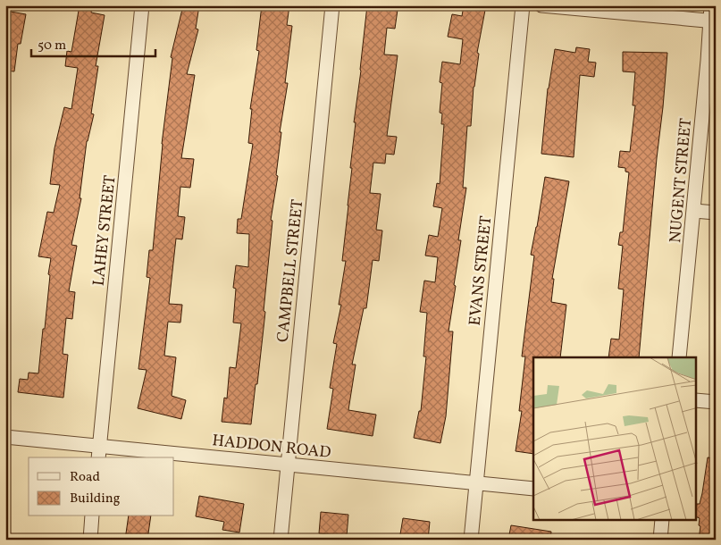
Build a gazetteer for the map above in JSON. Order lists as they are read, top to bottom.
{
  "streets": {
    "street": [
      "NUGENT STREET",
      "LAHEY STREET",
      "CAMPBELL STREET",
      "EVANS STREET",
      "HADDON ROAD"
    ]
  },
  "crossings": [
    ["LAHEY STREET", "HADDON ROAD"],
    ["CAMPBELL STREET", "HADDON ROAD"],
    ["EVANS STREET", "HADDON ROAD"]
  ],
  "legend": ["Road", "Building"],
  "scale_bar": "50 m"
}
